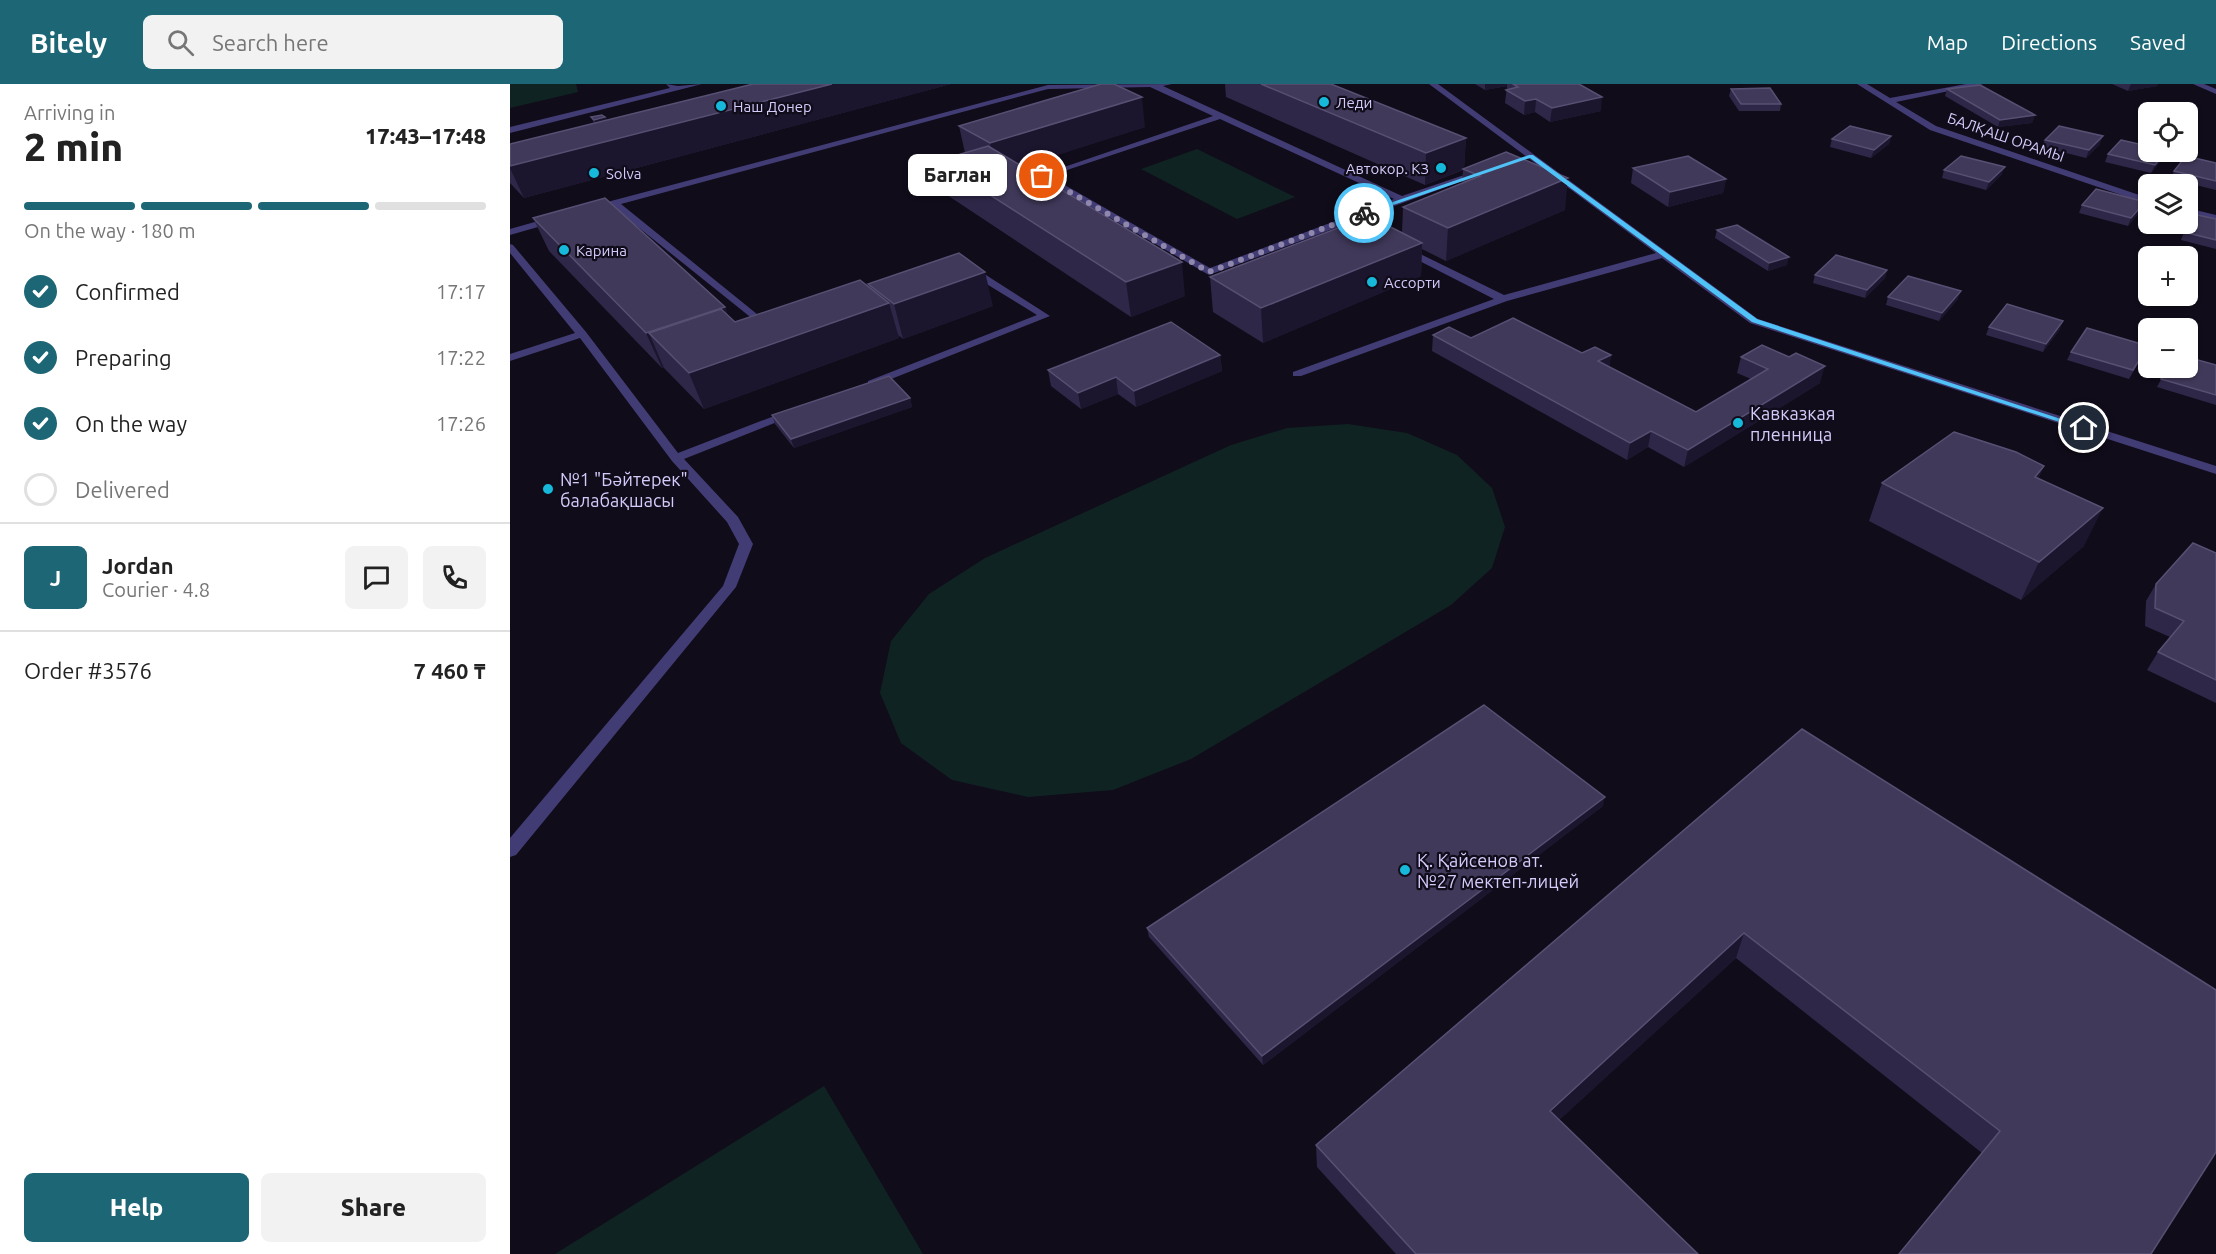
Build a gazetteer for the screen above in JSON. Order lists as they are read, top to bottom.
{
  "streets": {
    "street": ["БАЛҚАШ ОРАМЫ"]
  },
  "places": [
    "Леди",
    "Наш Донер",
    "Автокор. КЗ",
    "Solva",
    "Баглан",
    "Карина",
    "Ассорти",
    "Кавказкая пленница",
    "№1 \"Бәйтерек\" балабақшасы",
    "Қ. Қайсенов ат. №27 мектеп-лицей"
  ],
  "page": {
    "header": "Bitely",
    "search": "Search here",
    "nav": ["Map", "Directions", "Saved"],
    "heading": ["2 min", "Arriving in", "17:43–17:48"],
    "panel": [
      "Jordan",
      "Courier · 4.8",
      "Order #3576",
      "7 460 ₸"
    ],
    "map_buttons": ["+", "−"],
    "bubble": "Баглан",
    "bar": "On the way · 180 m",
    "list": [
      ["Confirmed", "17:17"],
      ["Preparing", "17:22"],
      ["On the way", "17:26"],
      "Delivered"
    ],
    "round": "J",
    "buttons": ["Help", "Share"]
  }
}
